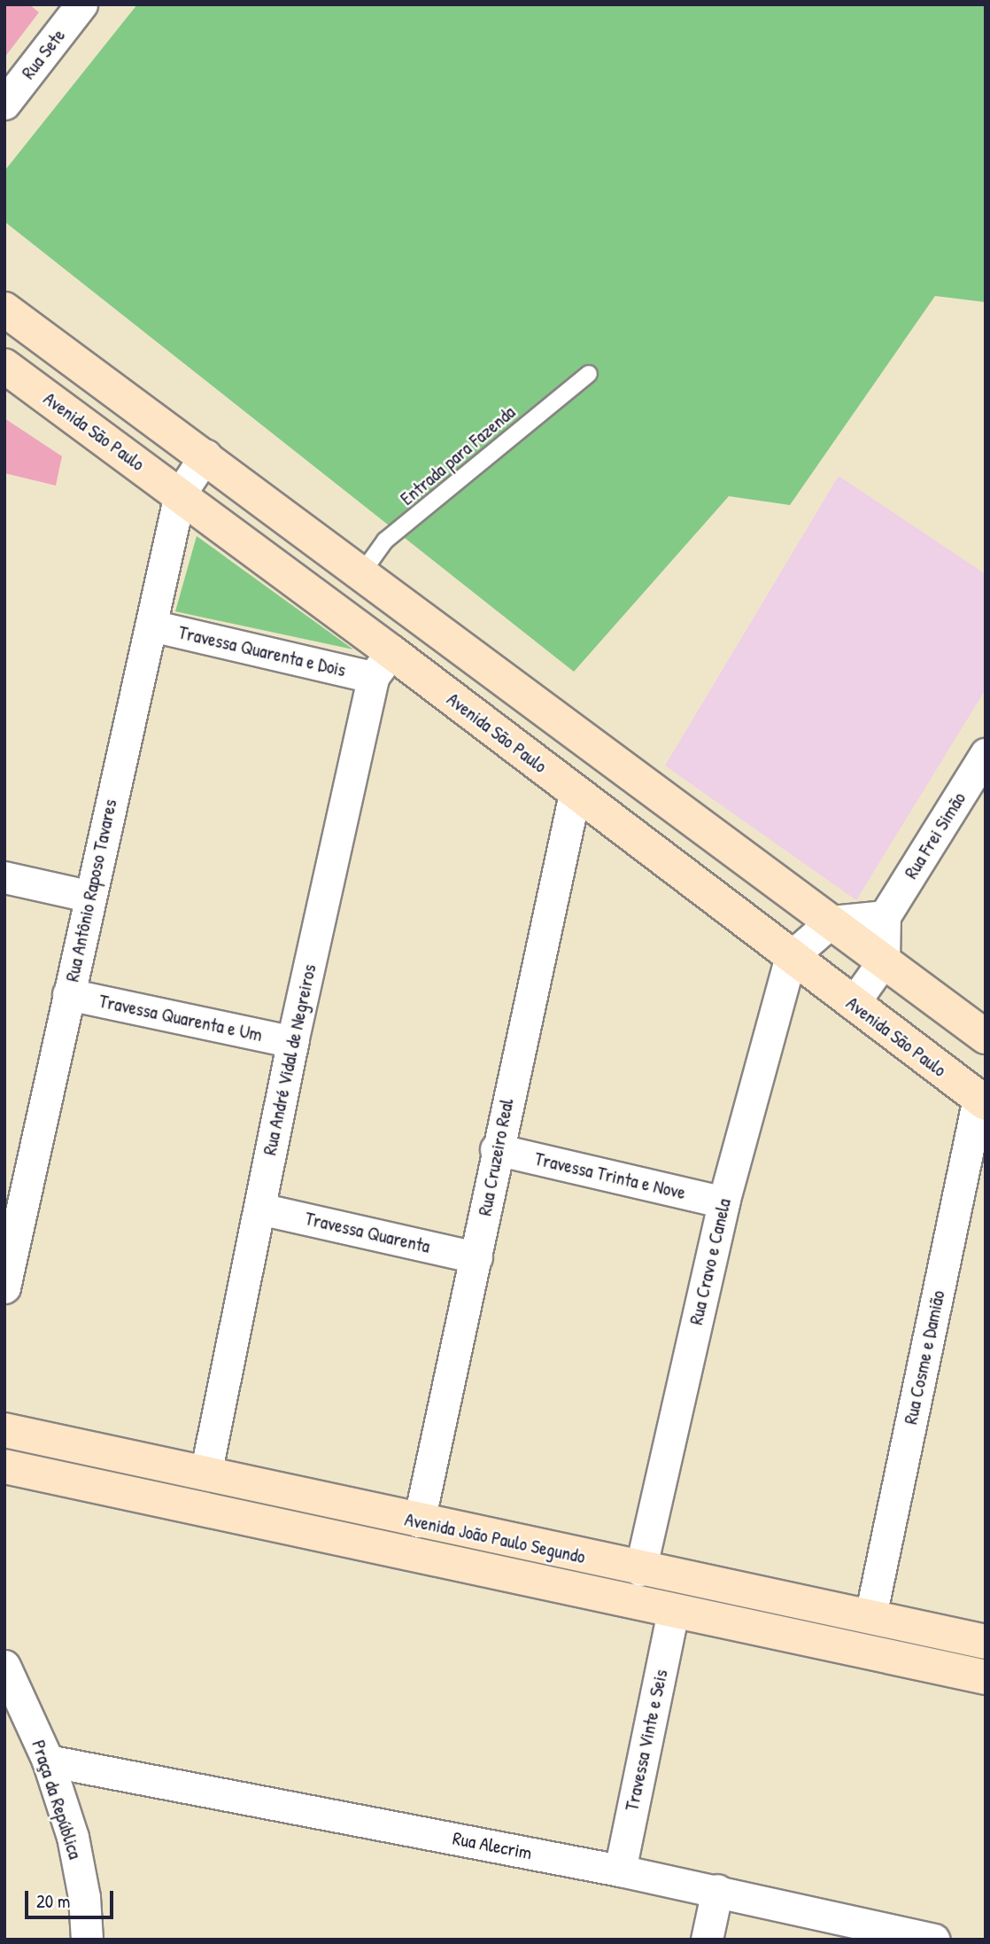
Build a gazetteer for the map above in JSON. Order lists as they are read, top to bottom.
{
  "streets": {
    "street": [
      "Rua Sete",
      "Avenida São Paulo",
      "Travessa Quarenta e Dois",
      "Rua Frei Simão",
      "Rua Antônio Raposo Tavares",
      "Travessa Quarenta e Um",
      "Rua André Vidal de Negreiros",
      "Rua Cruzeiro Real",
      "Travessa Trinta e Nove",
      "Travessa Quarenta",
      "Rua Cravo e Canela",
      "Rua Cosme e Damião",
      "Avenida João Paulo Segundo",
      "Travessa Vinte e Seis",
      "Praça da República",
      "Rua Alecrim"
    ],
    "lane": ["Entrada para Fazenda"]
  },
  "crossings": [
    ["Avenida São Paulo", "Travessa Quarenta e Dois"],
    ["Avenida São Paulo", "Rua Antônio Raposo Tavares"],
    ["Avenida São Paulo", "Rua André Vidal de Negreiros"],
    ["Avenida São Paulo", "Rua Cruzeiro Real"],
    ["Avenida São Paulo", "Rua Cravo e Canela"],
    ["Avenida São Paulo", "Rua Cosme e Damião"],
    ["Travessa Quarenta e Dois", "Rua Antônio Raposo Tavares"],
    ["Travessa Quarenta e Dois", "Rua André Vidal de Negreiros"],
    ["Rua Antônio Raposo Tavares", "Travessa Quarenta e Um"],
    ["Travessa Quarenta e Um", "Rua André Vidal de Negreiros"],
    ["Rua André Vidal de Negreiros", "Travessa Quarenta"],
    ["Rua André Vidal de Negreiros", "Avenida João Paulo Segundo"],
    ["Rua Cruzeiro Real", "Travessa Trinta e Nove"],
    ["Rua Cruzeiro Real", "Travessa Quarenta"],
    ["Rua Cruzeiro Real", "Avenida João Paulo Segundo"],
    ["Travessa Trinta e Nove", "Rua Cravo e Canela"],
    ["Rua Cravo e Canela", "Avenida João Paulo Segundo"],
    ["Rua Cosme e Damião", "Avenida João Paulo Segundo"],
    ["Avenida João Paulo Segundo", "Travessa Vinte e Seis"],
    ["Travessa Vinte e Seis", "Rua Alecrim"],
    ["Praça da República", "Rua Alecrim"]
  ],
  "scale_bar": "20 m"
}
